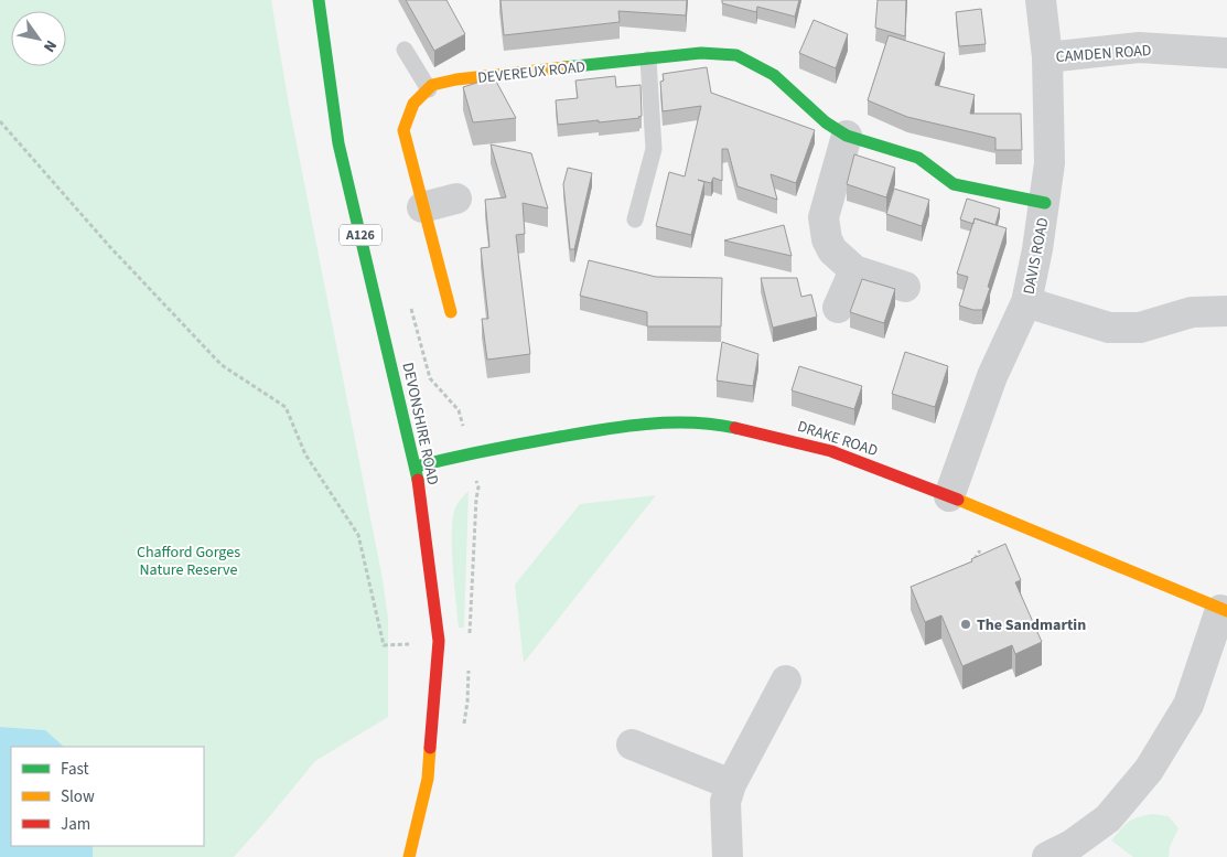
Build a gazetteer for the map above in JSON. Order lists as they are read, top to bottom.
{
  "streets": {
    "street": [
      "CAMDEN ROAD",
      "DEVEREUX ROAD",
      "A126",
      "DAVIS ROAD",
      "DEVONSHIRE ROAD",
      "DRAKE ROAD"
    ]
  },
  "crossings": [
    ["CAMDEN ROAD", "DAVIS ROAD"],
    ["DEVEREUX ROAD", "DAVIS ROAD"],
    ["DAVIS ROAD", "DRAKE ROAD"],
    ["DEVONSHIRE ROAD", "DRAKE ROAD"]
  ],
  "parks": ["Chafford Gorges Nature Reserve"],
  "places": ["The Sandmartin"],
  "legend": ["Fast", "Slow", "Jam"],
  "north": "bottom right"
}
